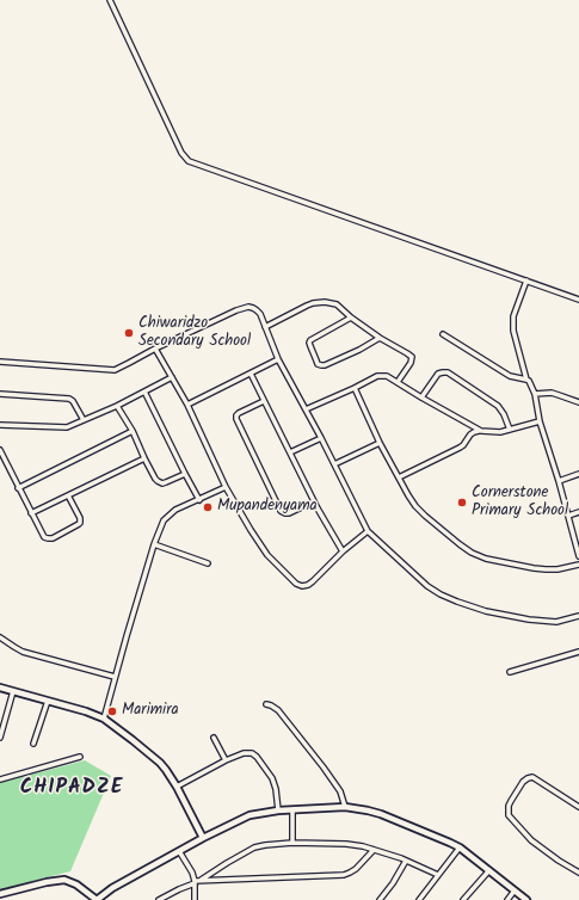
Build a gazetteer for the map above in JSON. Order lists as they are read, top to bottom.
{
  "districts": ["CHIPADZE"],
  "places": [
    "Chiwaridzo Secondary School",
    "Cornerstone Primary School",
    "Mupandenyama",
    "Marimira"
  ]
}
